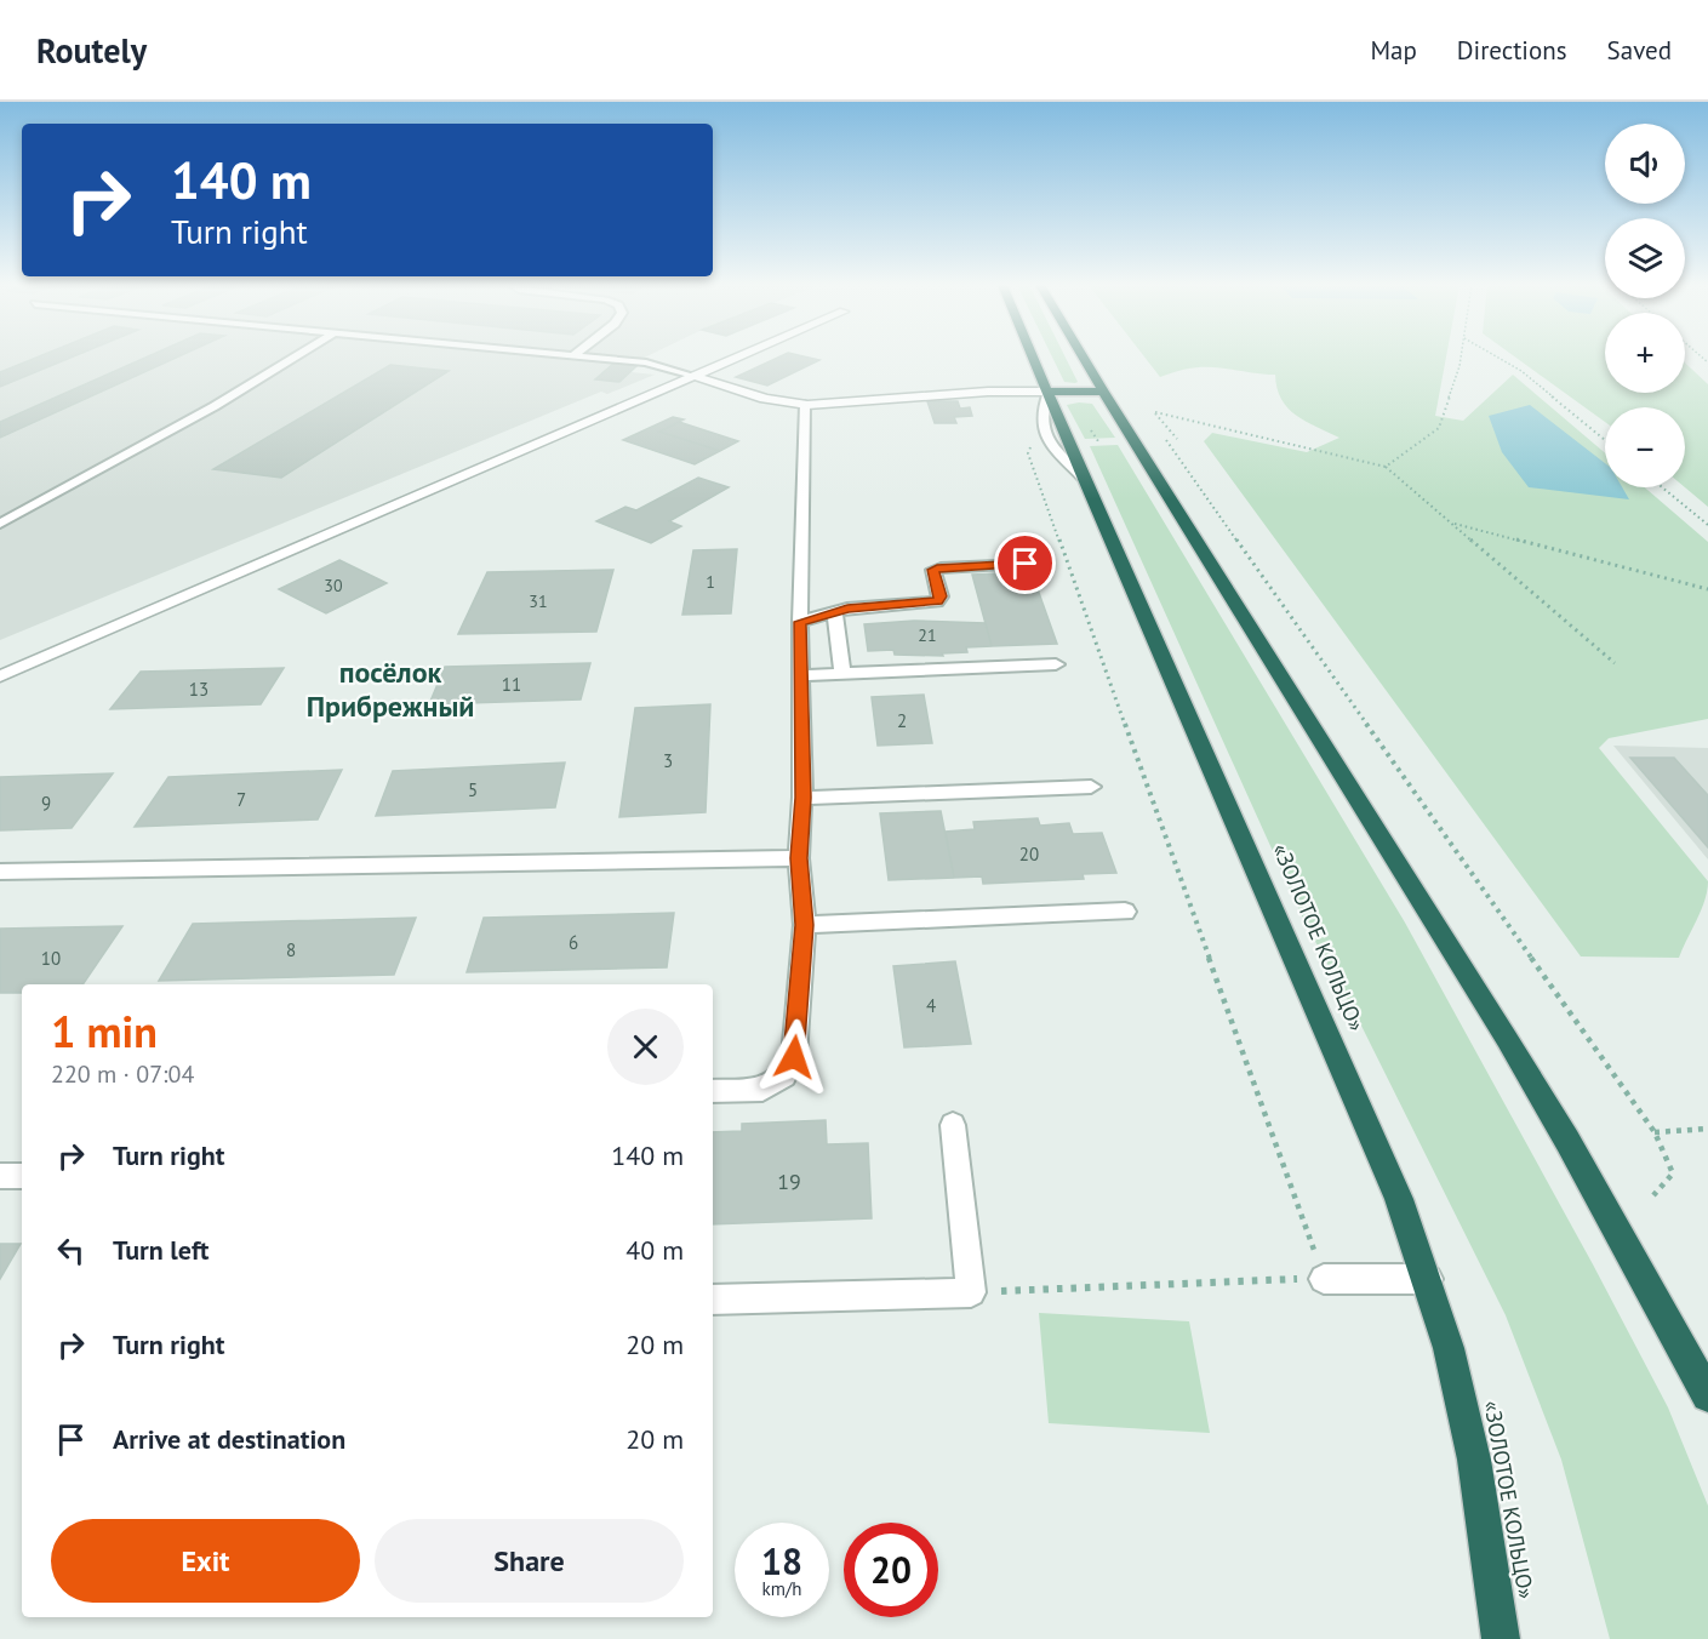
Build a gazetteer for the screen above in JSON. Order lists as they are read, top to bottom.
{
  "streets": {
    "highway": ["«ЗОЛОТОЕ КОЛЬЦО»"]
  },
  "districts": ["посёлок Прибрежный"],
  "house_numbers": [
    "1",
    "30",
    "31",
    "21",
    "11",
    "13",
    "2",
    "3",
    "5",
    "7",
    "9",
    "20",
    "6",
    "8",
    "10",
    "4",
    "19"
  ],
  "page": {
    "header": "Routely",
    "nav": ["Map", "Directions", "Saved"],
    "map_buttons": ["+", "−"],
    "turn": ["140 m", "Turn right"],
    "heading": ["1 min", "220 m · 07:04"],
    "list": [
      {
        "name": "Turn right",
        "value": "140 m"
      },
      {
        "name": "Turn left",
        "value": "40 m"
      },
      {
        "name": "Turn right",
        "value": "20 m"
      },
      {
        "name": "Arrive at destination",
        "value": "20 m"
      }
    ],
    "buttons": ["Exit", "Share"],
    "speed": "18 km/h",
    "limit": "20"
  }
}
